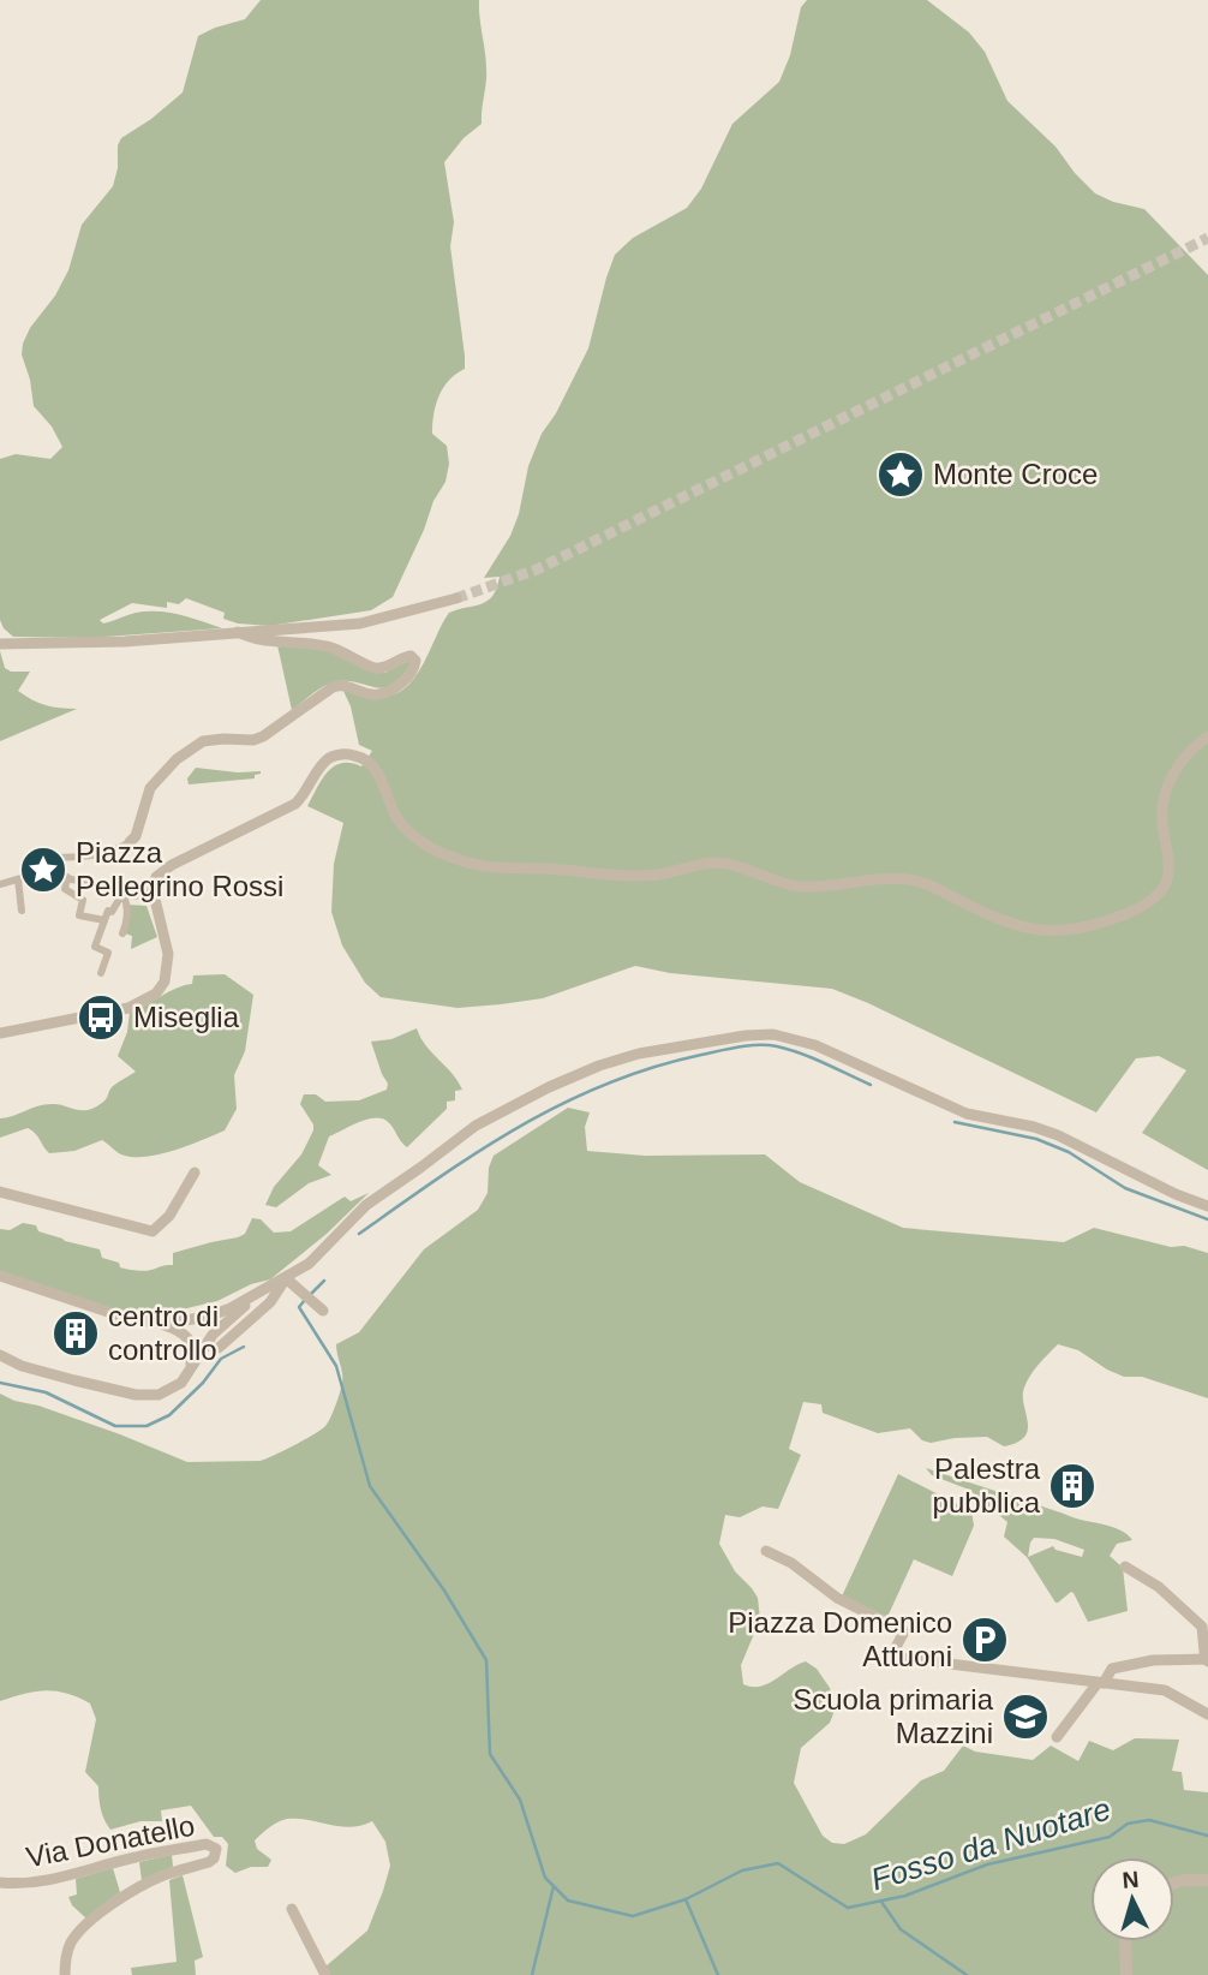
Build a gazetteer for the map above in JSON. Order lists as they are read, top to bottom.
{
  "streets": {
    "street": ["Via Donatello"]
  },
  "water": ["Fosso da Nuotare"],
  "places": {
    "place": ["Monte Croce", "Piazza Pellegrino Rossi"],
    "bus stop": ["Miseglia"],
    "building": ["centro di controllo", "Palestra pubblica"],
    "parking": ["Piazza Domenico Attuoni"],
    "school or university": ["Scuola primaria Mazzini"]
  },
  "north": "top"
}
